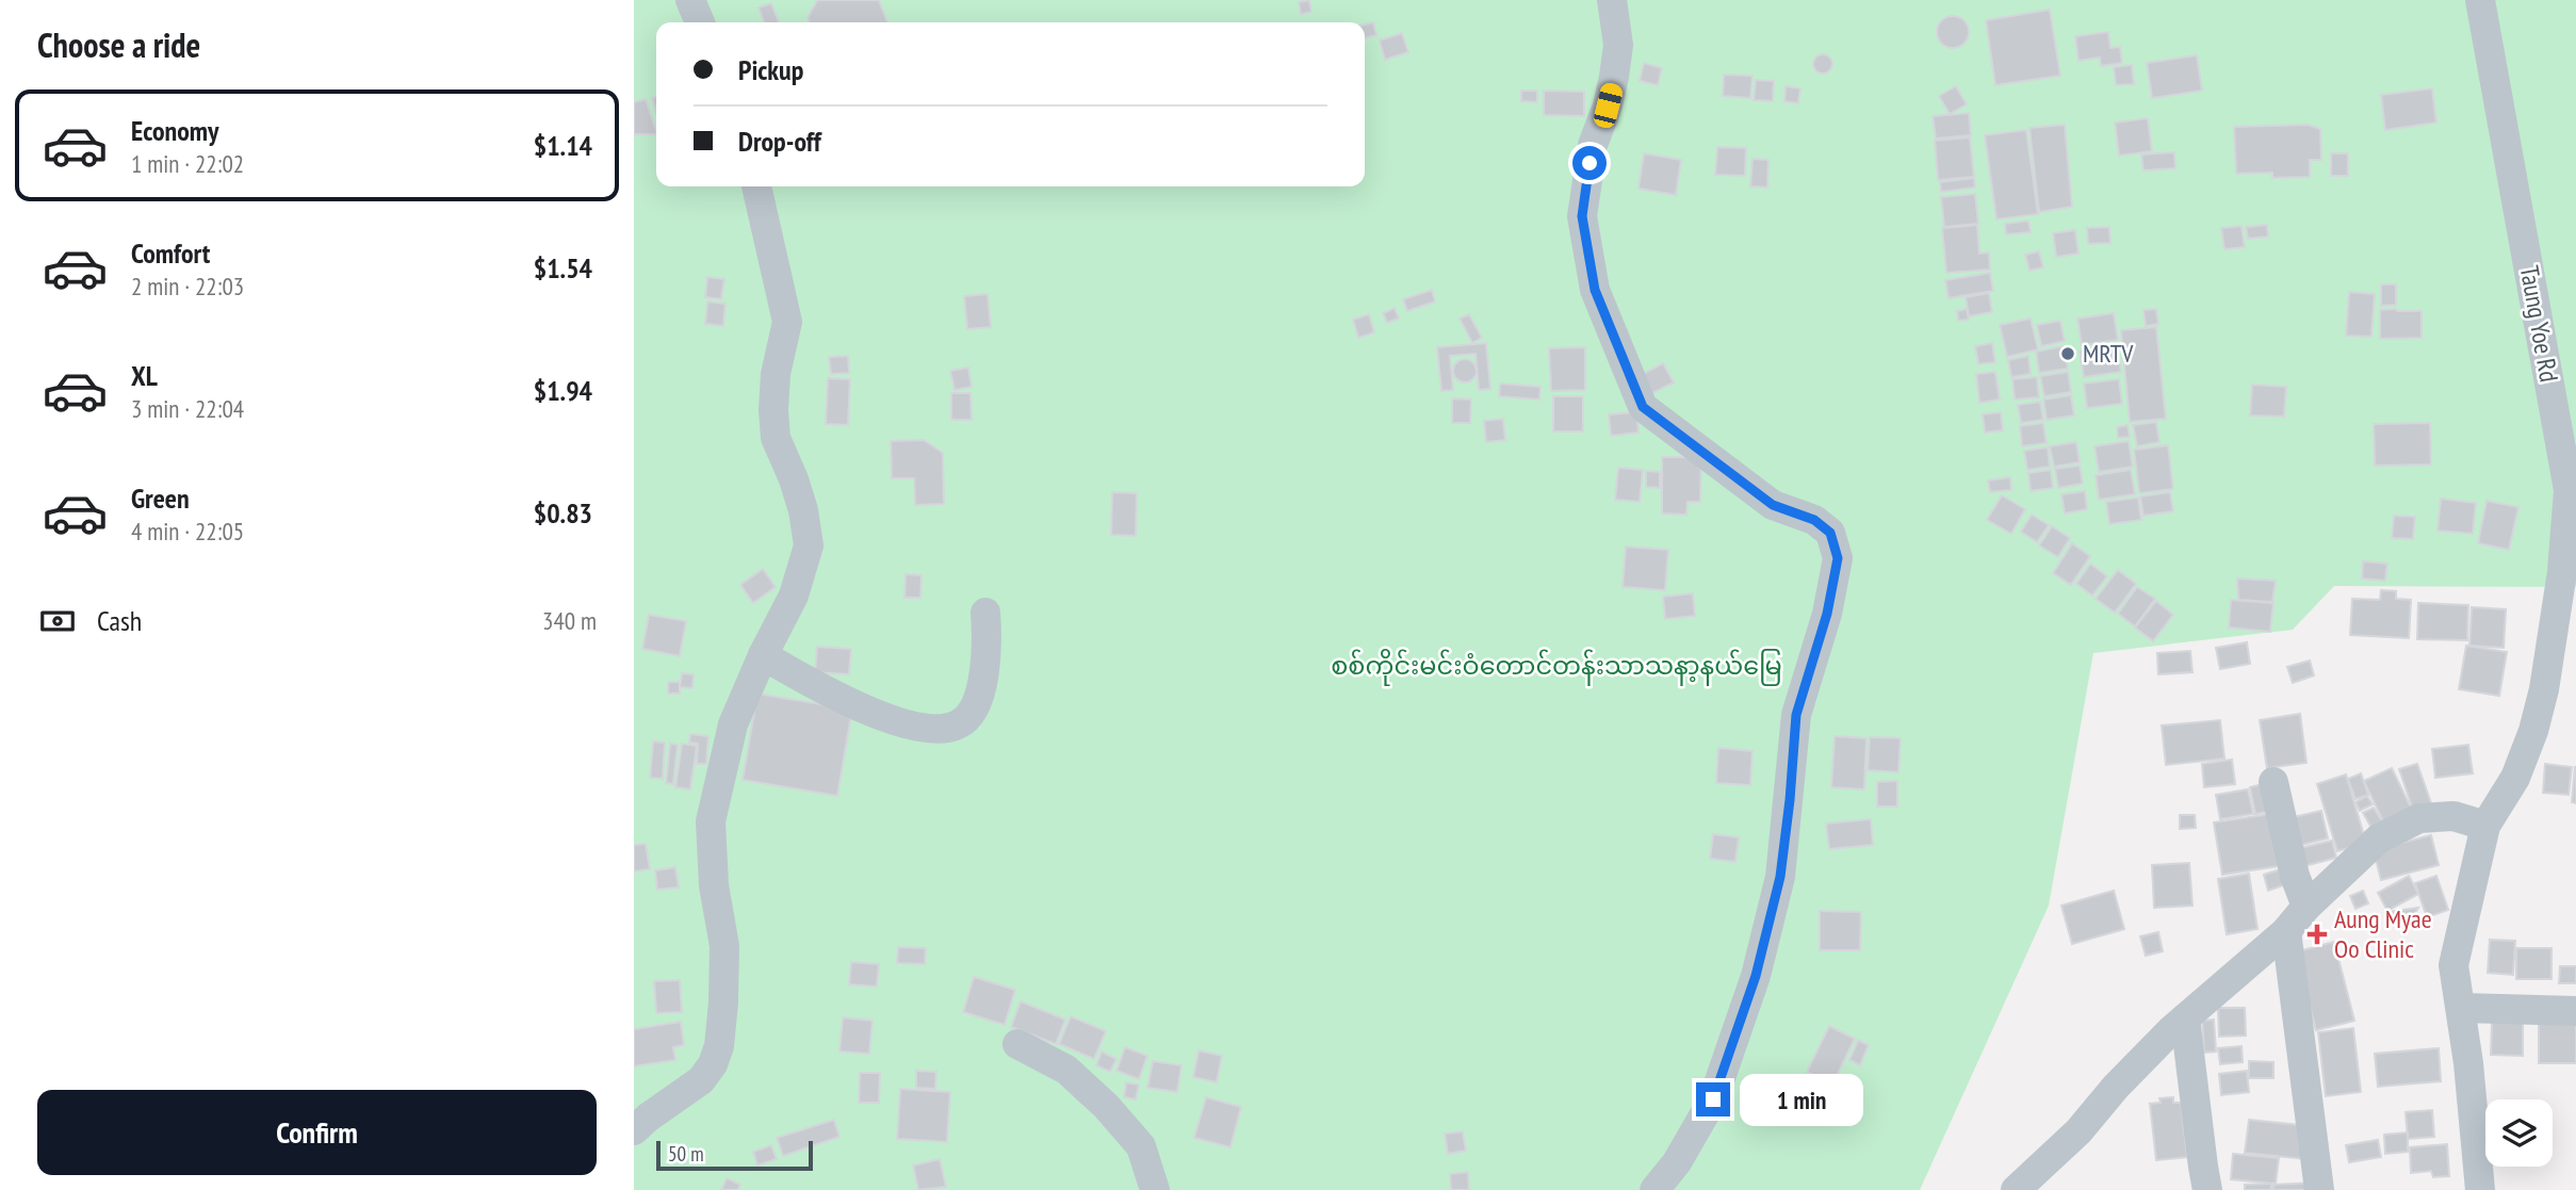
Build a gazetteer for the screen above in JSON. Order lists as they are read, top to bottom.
{
  "streets": {
    "street": ["Taung Yoe Rd"]
  },
  "parks": ["စစ်ကိုင်းမင်းဝံတောင်တန်းသာသနာ့နယ်မြေ"],
  "places": {
    "other": ["MRTV"],
    "health": ["Aung Myae Oo Clinic"]
  },
  "scale_bar": "50 m",
  "page": {
    "heading": "Choose a ride",
    "banner": ["Pickup", "Drop-off"],
    "list": [
      {
        "name": "Economy",
        "note": "1 min · 22:02",
        "value": "$1.14"
      },
      {
        "name": "Comfort",
        "note": "2 min · 22:03",
        "value": "$1.54"
      },
      {
        "name": "XL",
        "note": "3 min · 22:04",
        "value": "$1.94"
      },
      {
        "name": "Green",
        "note": "4 min · 22:05",
        "value": "$0.83"
      }
    ],
    "pay": ["Cash", "340 m"],
    "bubble": "1 min",
    "buttons": "Confirm",
    "scale": "50 m"
  }
}
